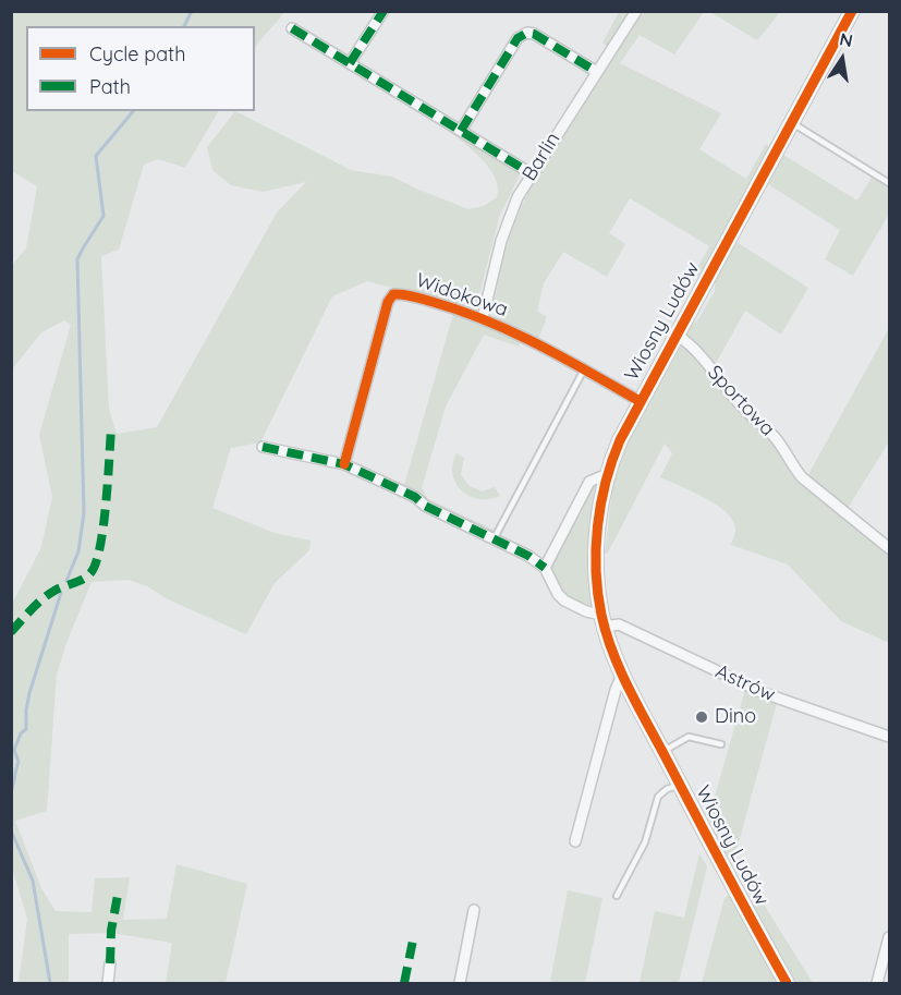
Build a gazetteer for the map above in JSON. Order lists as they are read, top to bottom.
{
  "streets": {
    "street": [
      "Barlin",
      "Widokowa",
      "Wiosny Ludów",
      "Sportowa",
      "Astrów"
    ]
  },
  "crossings": [
    ["Barlin", "Widokowa"],
    ["Widokowa", "Wiosny Ludów"],
    ["Wiosny Ludów", "Sportowa"],
    ["Wiosny Ludów", "Astrów"]
  ],
  "places": ["Dino"],
  "legend": ["Cycle path", "Path"],
  "north": "top"
}
